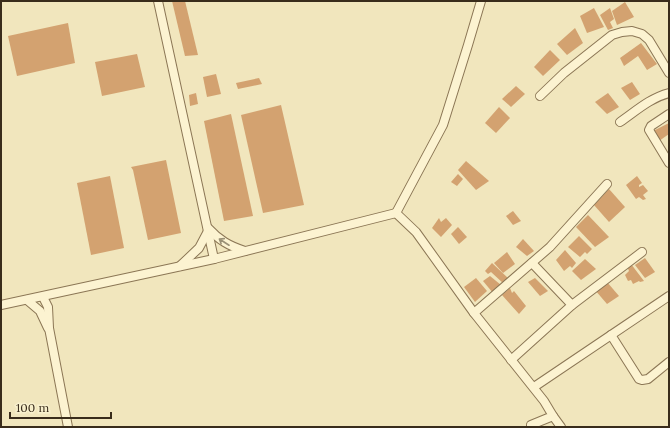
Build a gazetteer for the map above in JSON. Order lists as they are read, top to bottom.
{
  "scale_bar": "100 m"
}
